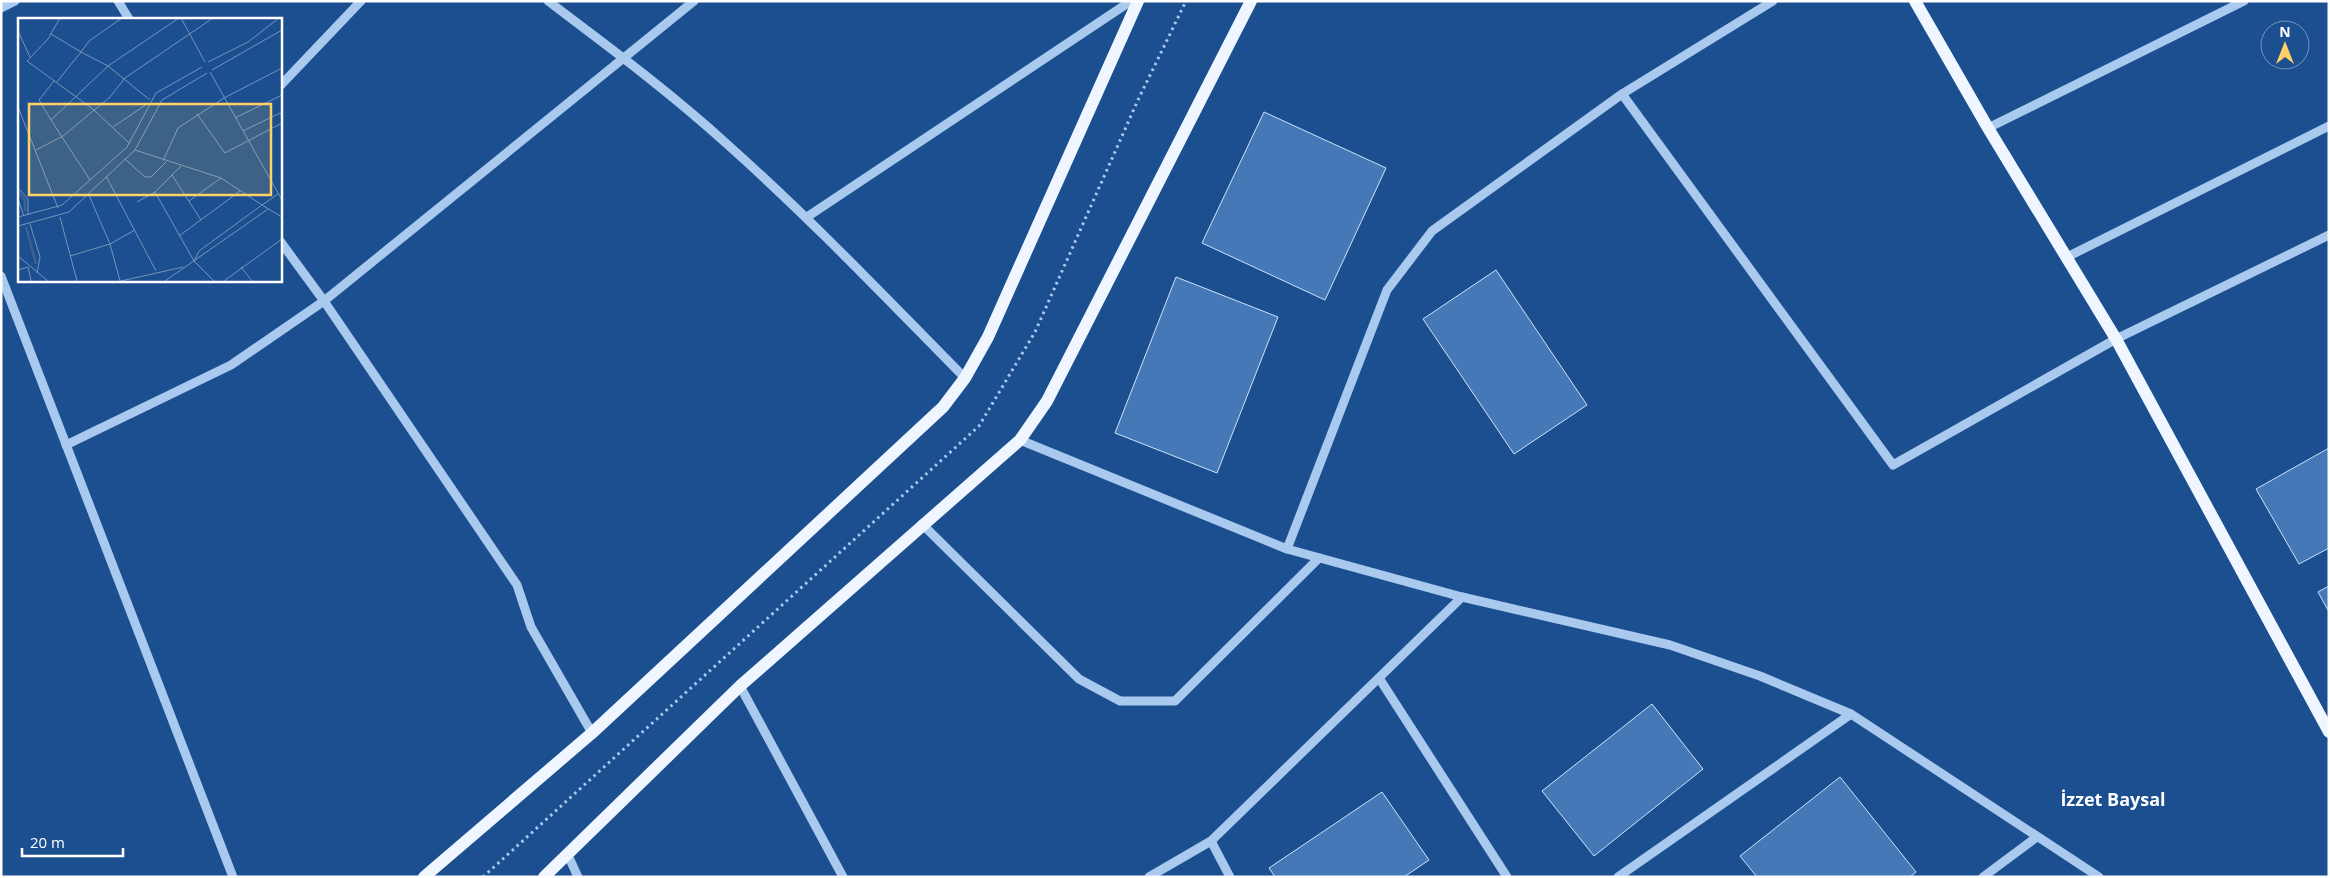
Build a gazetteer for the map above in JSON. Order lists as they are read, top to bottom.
{
  "districts": ["İzzet Baysal"],
  "scale_bar": "20 m",
  "north": "top"
}
